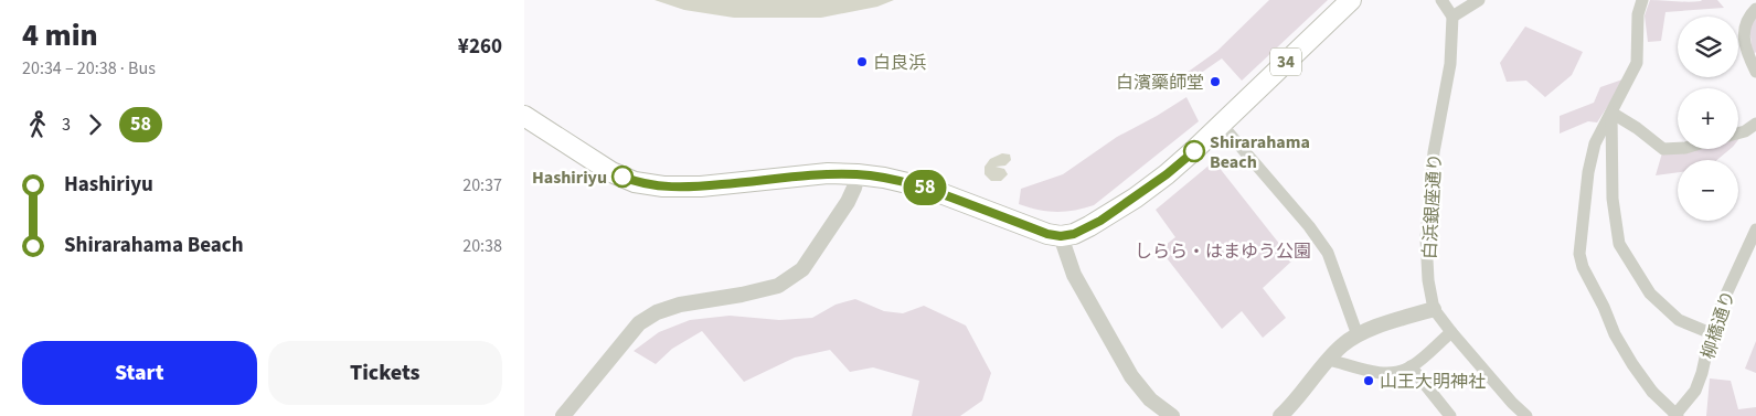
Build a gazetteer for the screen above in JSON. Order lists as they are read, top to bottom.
{
  "streets": {
    "main road": ["34"],
    "street": ["白浜銀座通り", "柳橋通り"]
  },
  "parks": ["しらら・はまゆう公園"],
  "places": [
    "白良浜",
    "白濱藥師堂",
    "Shirarahama Beach",
    "Hashiriyu",
    "山王大明神社"
  ],
  "lines": ["bus line 58"],
  "page": {
    "heading": ["4 min", "20:34 – 20:38 · Bus", "¥260"],
    "on_map": "58",
    "map_buttons": ["+", "−"],
    "legs": ["3", "58"],
    "list": [
      {
        "name": "Hashiriyu",
        "value": "20:37"
      },
      {
        "name": "Shirarahama Beach",
        "value": "20:38"
      }
    ],
    "buttons": ["Start", "Tickets"]
  }
}
